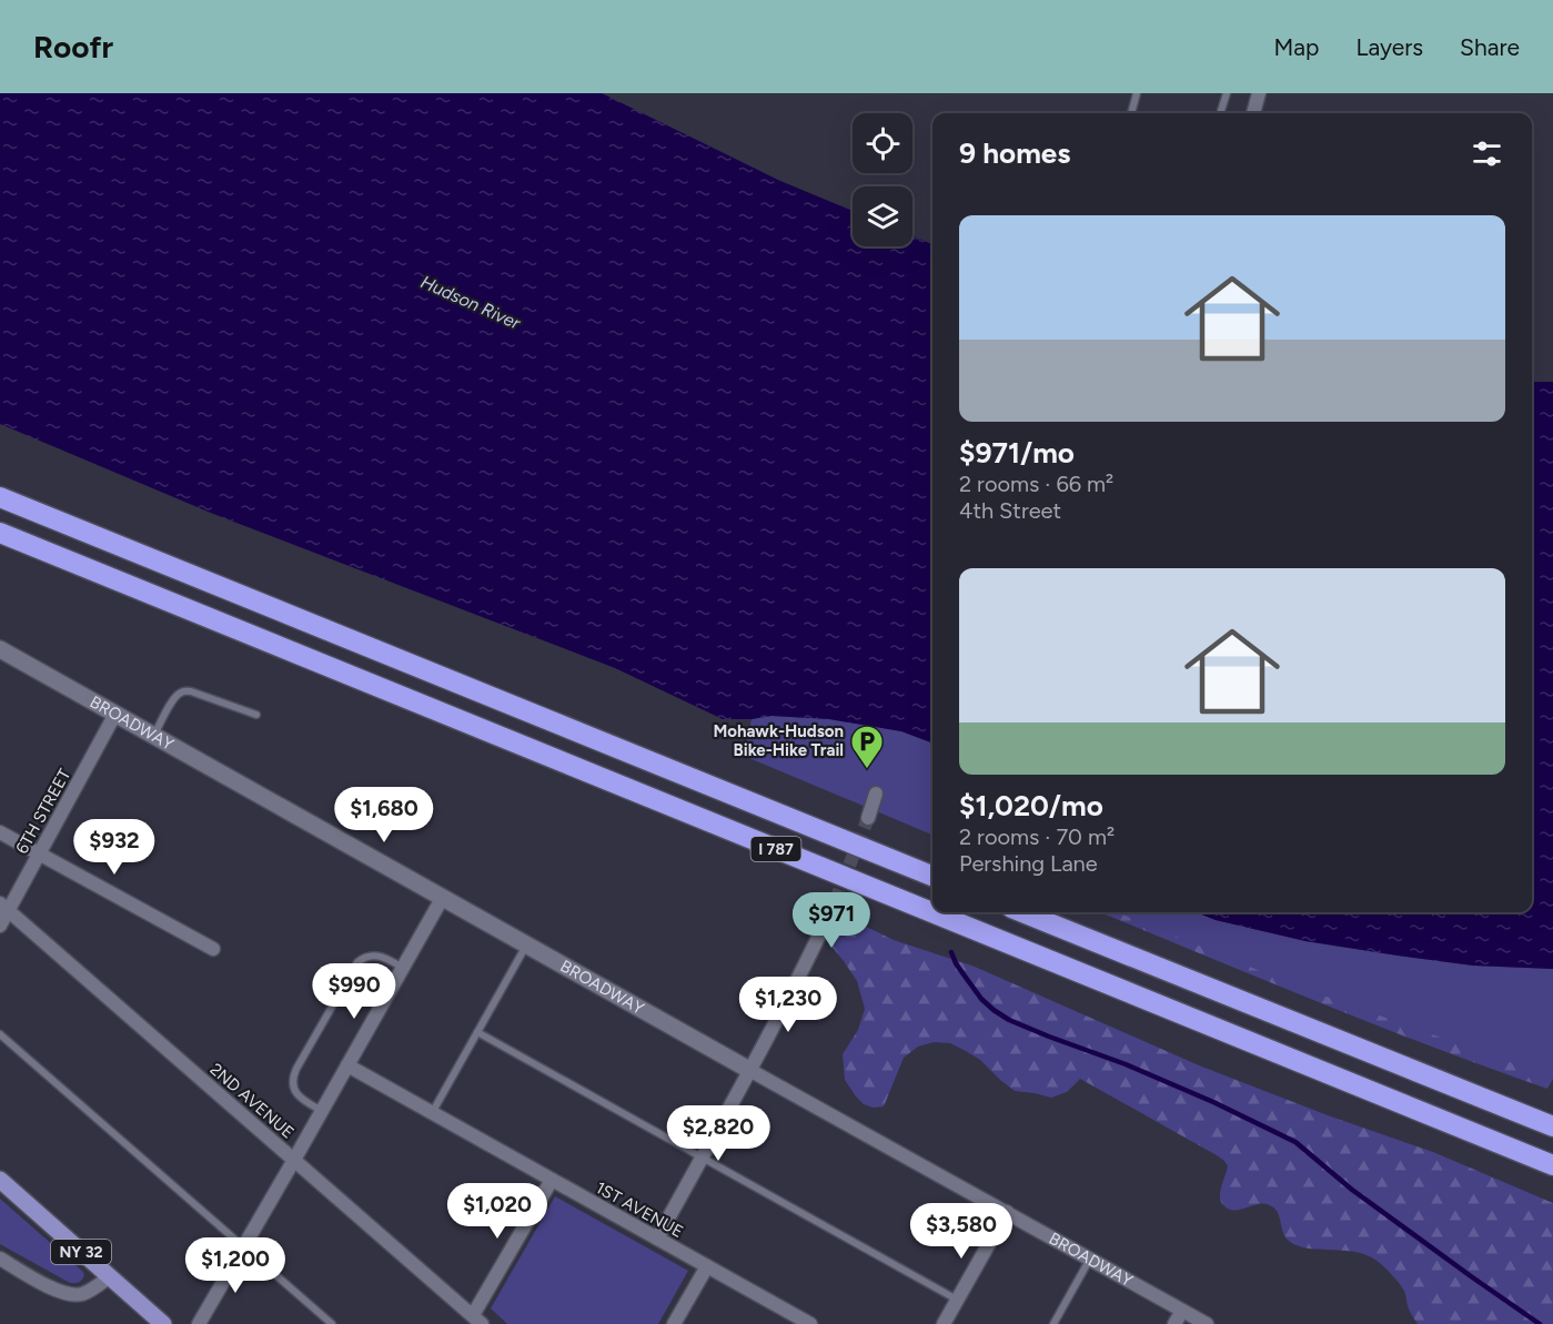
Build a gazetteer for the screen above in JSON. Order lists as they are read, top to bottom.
{
  "streets": {
    "highway": ["I 787"],
    "main road": ["NY 32"],
    "street": [
      "BROADWAY",
      "6TH STREET",
      "2ND AVENUE",
      "1ST AVENUE"
    ]
  },
  "crossings": [
    ["BROADWAY", "6TH STREET"],
    ["6TH STREET", "2ND AVENUE"]
  ],
  "water": ["Hudson River"],
  "places": {
    "parking": ["Mohawk-Hudson Bike-Hike Trail"]
  },
  "page": {
    "header": "Roofr",
    "nav": ["Map", "Layers", "Share"],
    "heading": "9 homes",
    "list": [
      {
        "name": "$971/mo",
        "note": "2 rooms · 66 m² · 4th Street"
      },
      {
        "name": "$1,020/mo",
        "note": "2 rooms · 70 m² · Pershing Lane"
      }
    ],
    "price": [
      "$1,680",
      "$932",
      "$971",
      "$990",
      "$1,230",
      "$2,820",
      "$1,020",
      "$3,580",
      "$1,200"
    ]
  }
}
